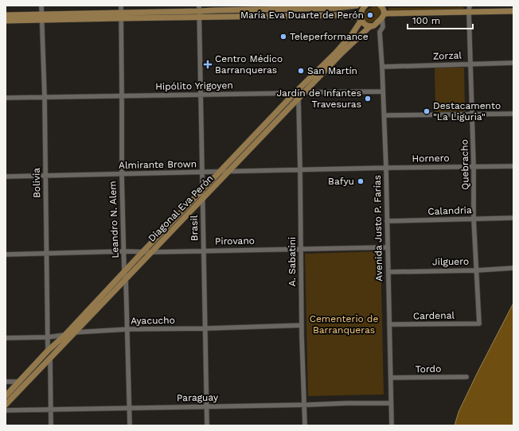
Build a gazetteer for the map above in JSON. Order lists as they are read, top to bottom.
{
  "streets": {
    "main road": ["Diagonal Eva Perón"],
    "street": [
      "Zorzal",
      "Hipólito Yrigoyen",
      "Hornero",
      "Almirante Brown",
      "Quebracho",
      "Bolivia",
      "Calandria",
      "Leandro N. Alem",
      "Brasil",
      "Avenida Justo P. Farías",
      "Pirovano",
      "A. Sabatini",
      "Jilguero",
      "Cardenal",
      "Ayacucho",
      "Tordo",
      "Paraguay"
    ]
  },
  "crossings": [
    ["Zorzal", "Quebracho"],
    ["Zorzal", "Avenida Justo P. Farías"],
    ["Hipólito Yrigoyen", "Bolivia"],
    ["Hipólito Yrigoyen", "Diagonal Eva Perón"],
    ["Hipólito Yrigoyen", "Leandro N. Alem"],
    ["Hipólito Yrigoyen", "Brasil"],
    ["Hipólito Yrigoyen", "Avenida Justo P. Farías"],
    ["Hornero", "Almirante Brown"],
    ["Hornero", "Quebracho"],
    ["Hornero", "Avenida Justo P. Farías"],
    ["Almirante Brown", "Bolivia"],
    ["Almirante Brown", "Diagonal Eva Perón"],
    ["Almirante Brown", "Leandro N. Alem"],
    ["Almirante Brown", "Brasil"],
    ["Almirante Brown", "Avenida Justo P. Farías"],
    ["Almirante Brown", "A. Sabatini"],
    ["Quebracho", "Calandria"],
    ["Quebracho", "Jilguero"],
    ["Quebracho", "Cardenal"],
    ["Bolivia", "Diagonal Eva Perón"],
    ["Bolivia", "Pirovano"],
    ["Bolivia", "Ayacucho"],
    ["Diagonal Eva Perón", "Leandro N. Alem"],
    ["Diagonal Eva Perón", "Brasil"],
    ["Diagonal Eva Perón", "Avenida Justo P. Farías"],
    ["Diagonal Eva Perón", "Pirovano"],
    ["Diagonal Eva Perón", "A. Sabatini"],
    ["Diagonal Eva Perón", "Ayacucho"],
    ["Calandria", "Avenida Justo P. Farías"],
    ["Leandro N. Alem", "Pirovano"],
    ["Leandro N. Alem", "Ayacucho"],
    ["Leandro N. Alem", "Paraguay"],
    ["Brasil", "Pirovano"],
    ["Brasil", "Ayacucho"],
    ["Brasil", "Paraguay"],
    ["Avenida Justo P. Farías", "Pirovano"],
    ["Avenida Justo P. Farías", "Jilguero"],
    ["Avenida Justo P. Farías", "Cardenal"],
    ["Avenida Justo P. Farías", "Tordo"],
    ["Avenida Justo P. Farías", "Paraguay"],
    ["Pirovano", "A. Sabatini"],
    ["A. Sabatini", "Ayacucho"],
    ["A. Sabatini", "Paraguay"]
  ],
  "parks": ["Cementerio de Barranqueras"],
  "places": {
    "other": [
      "María Eva Duarte de Perón",
      "Teleperformance",
      "San Martín",
      "Jardín de Infantes Travesuras",
      "Destacamento \"La Liguria\"",
      "Bafyu"
    ],
    "health": ["Centro Médico Barranqueras"]
  },
  "scale_bar": "100 m"
}
